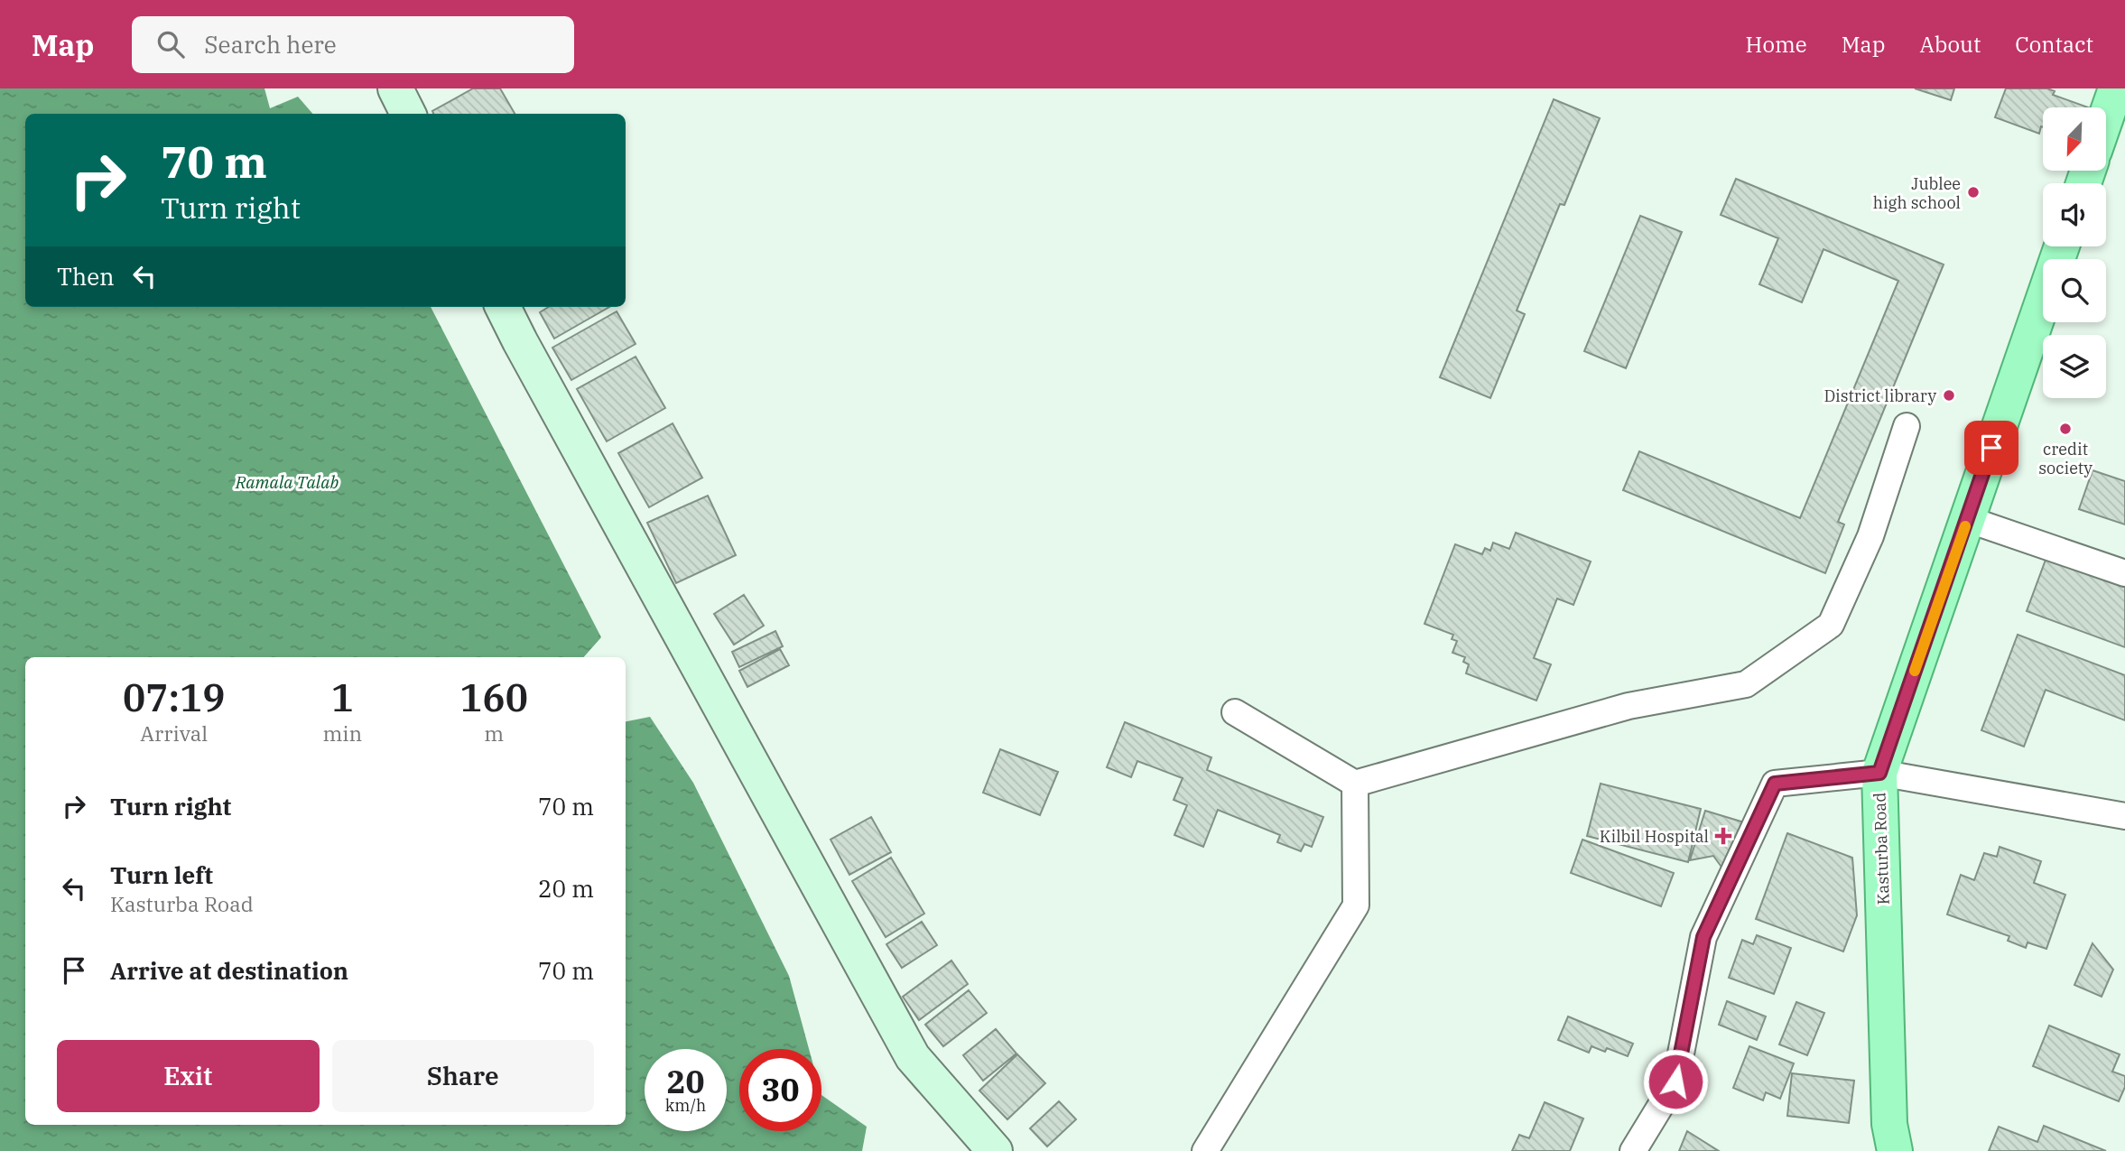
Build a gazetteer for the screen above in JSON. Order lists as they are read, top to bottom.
{
  "streets": {
    "main road": ["Kasturba Road"]
  },
  "water": ["Ramala Talab"],
  "places": {
    "other": ["Jublee high school", "District library", "credit society"],
    "health": ["Kilbil Hospital"]
  },
  "north": "bottom left",
  "page": {
    "header": "Map",
    "search": "Search here",
    "nav": [
      "Home",
      "Map",
      "About",
      "Contact"
    ],
    "turn": ["70 m", "Turn right"],
    "then": "Then",
    "eta": [
      "07:19",
      "Arrival",
      "1",
      "min",
      "160",
      "m"
    ],
    "list": [
      {
        "name": "Turn right",
        "value": "70 m"
      },
      {
        "name": "Turn left",
        "note": "Kasturba Road",
        "value": "20 m"
      },
      {
        "name": "Arrive at destination",
        "value": "70 m"
      }
    ],
    "buttons": ["Exit", "Share"],
    "speed": "20 km/h",
    "limit": "30"
  }
}
